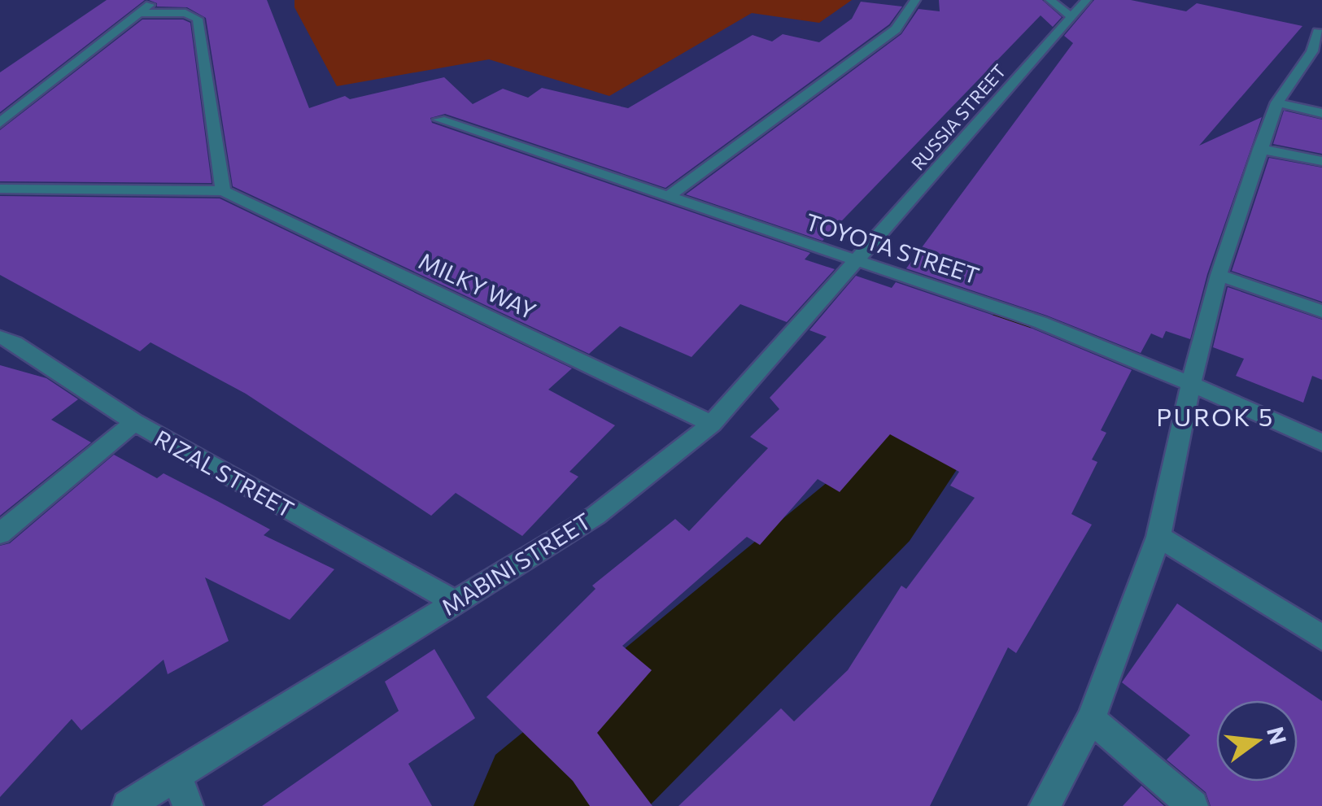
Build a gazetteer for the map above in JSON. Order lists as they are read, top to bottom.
{
  "streets": {
    "street": [
      "RUSSIA STREET",
      "TOYOTA STREET",
      "MILKY WAY",
      "RIZAL STREET",
      "MABINI STREET"
    ]
  },
  "crossings": [
    ["RUSSIA STREET", "TOYOTA STREET"],
    ["RUSSIA STREET", "MABINI STREET"],
    ["TOYOTA STREET", "MABINI STREET"],
    ["MILKY WAY", "MABINI STREET"],
    ["RIZAL STREET", "MABINI STREET"]
  ],
  "districts": ["PUROK 5"],
  "north": "right"
}
